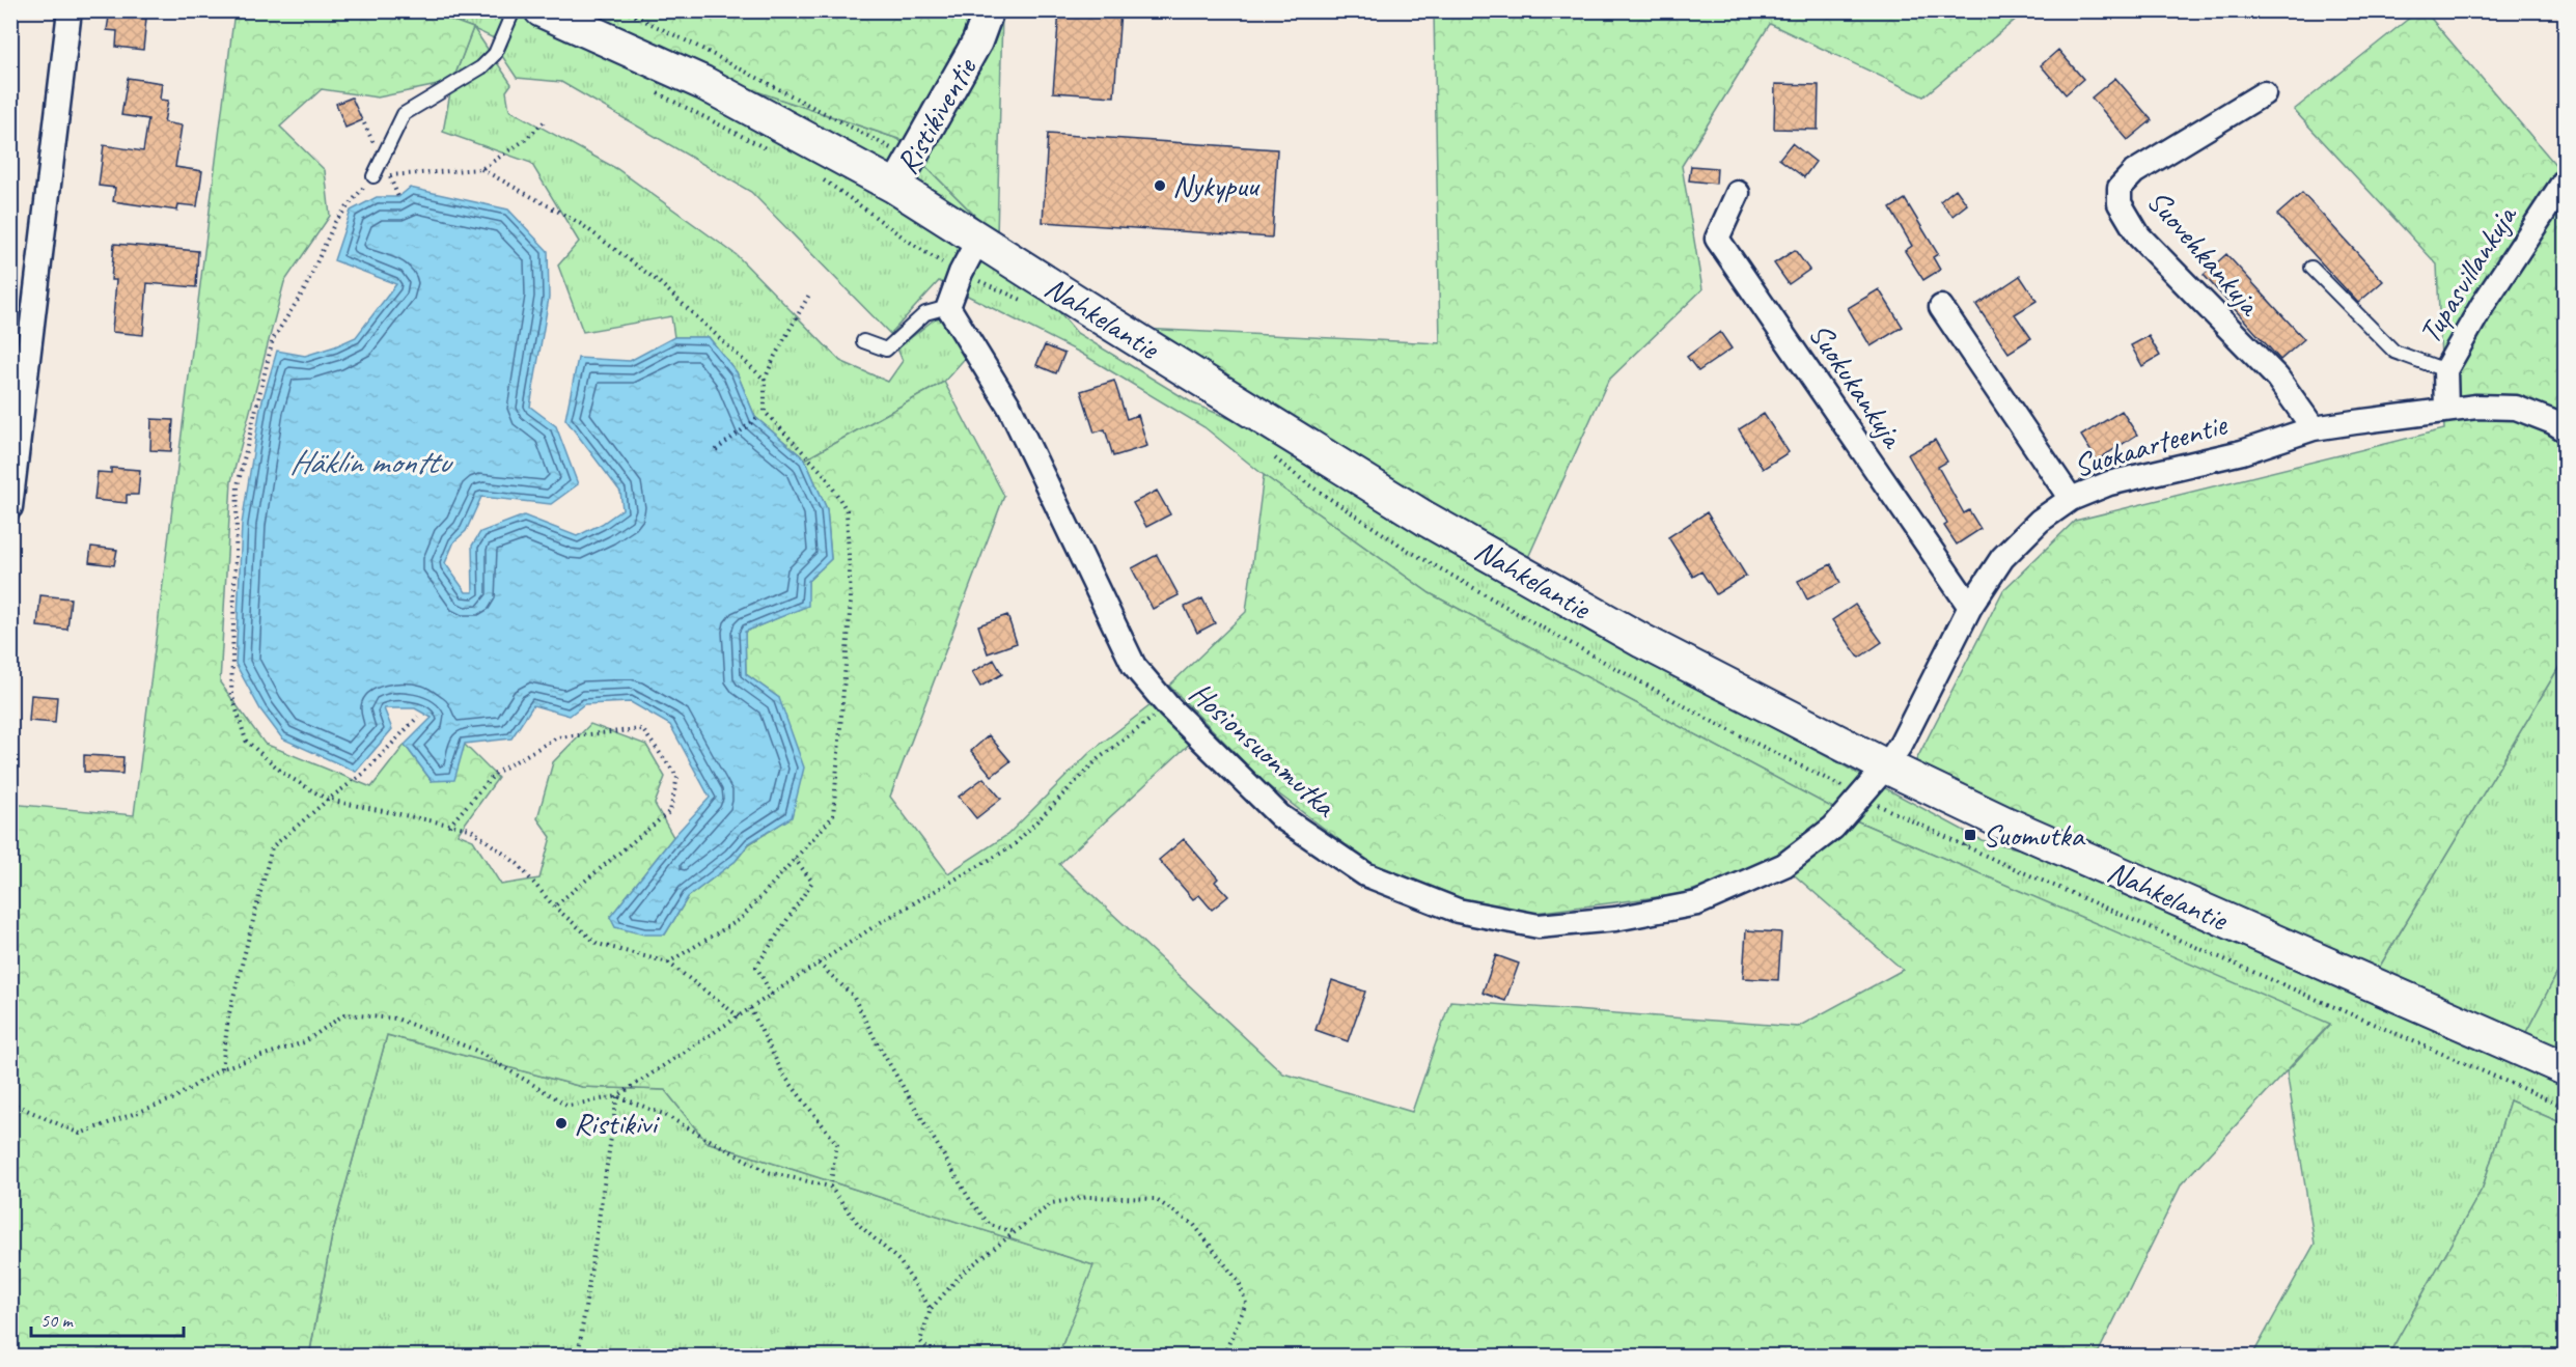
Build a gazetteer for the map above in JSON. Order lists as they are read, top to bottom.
{
  "streets": {
    "main road": ["Nahkelantie"],
    "street": [
      "Ristikiventie",
      "Suovehkankuja",
      "Tupasvillankuja",
      "Suokukankuja",
      "Suokaarteentie",
      "Hosionsuonmutka"
    ]
  },
  "crossings": [
    ["Ristikiventie", "Nahkelantie"],
    ["Suovehkankuja", "Suokaarteentie"],
    ["Tupasvillankuja", "Suokaarteentie"],
    ["Nahkelantie", "Suokaarteentie"],
    ["Nahkelantie", "Hosionsuonmutka"],
    ["Suokukankuja", "Suokaarteentie"],
    ["Suokaarteentie", "Hosionsuonmutka"]
  ],
  "water": ["Häklin monttu"],
  "places": {
    "other": ["Nykypuu", "Ristikivi"],
    "transit": ["Suomutka"]
  },
  "scale_bar": "50 m"
}
